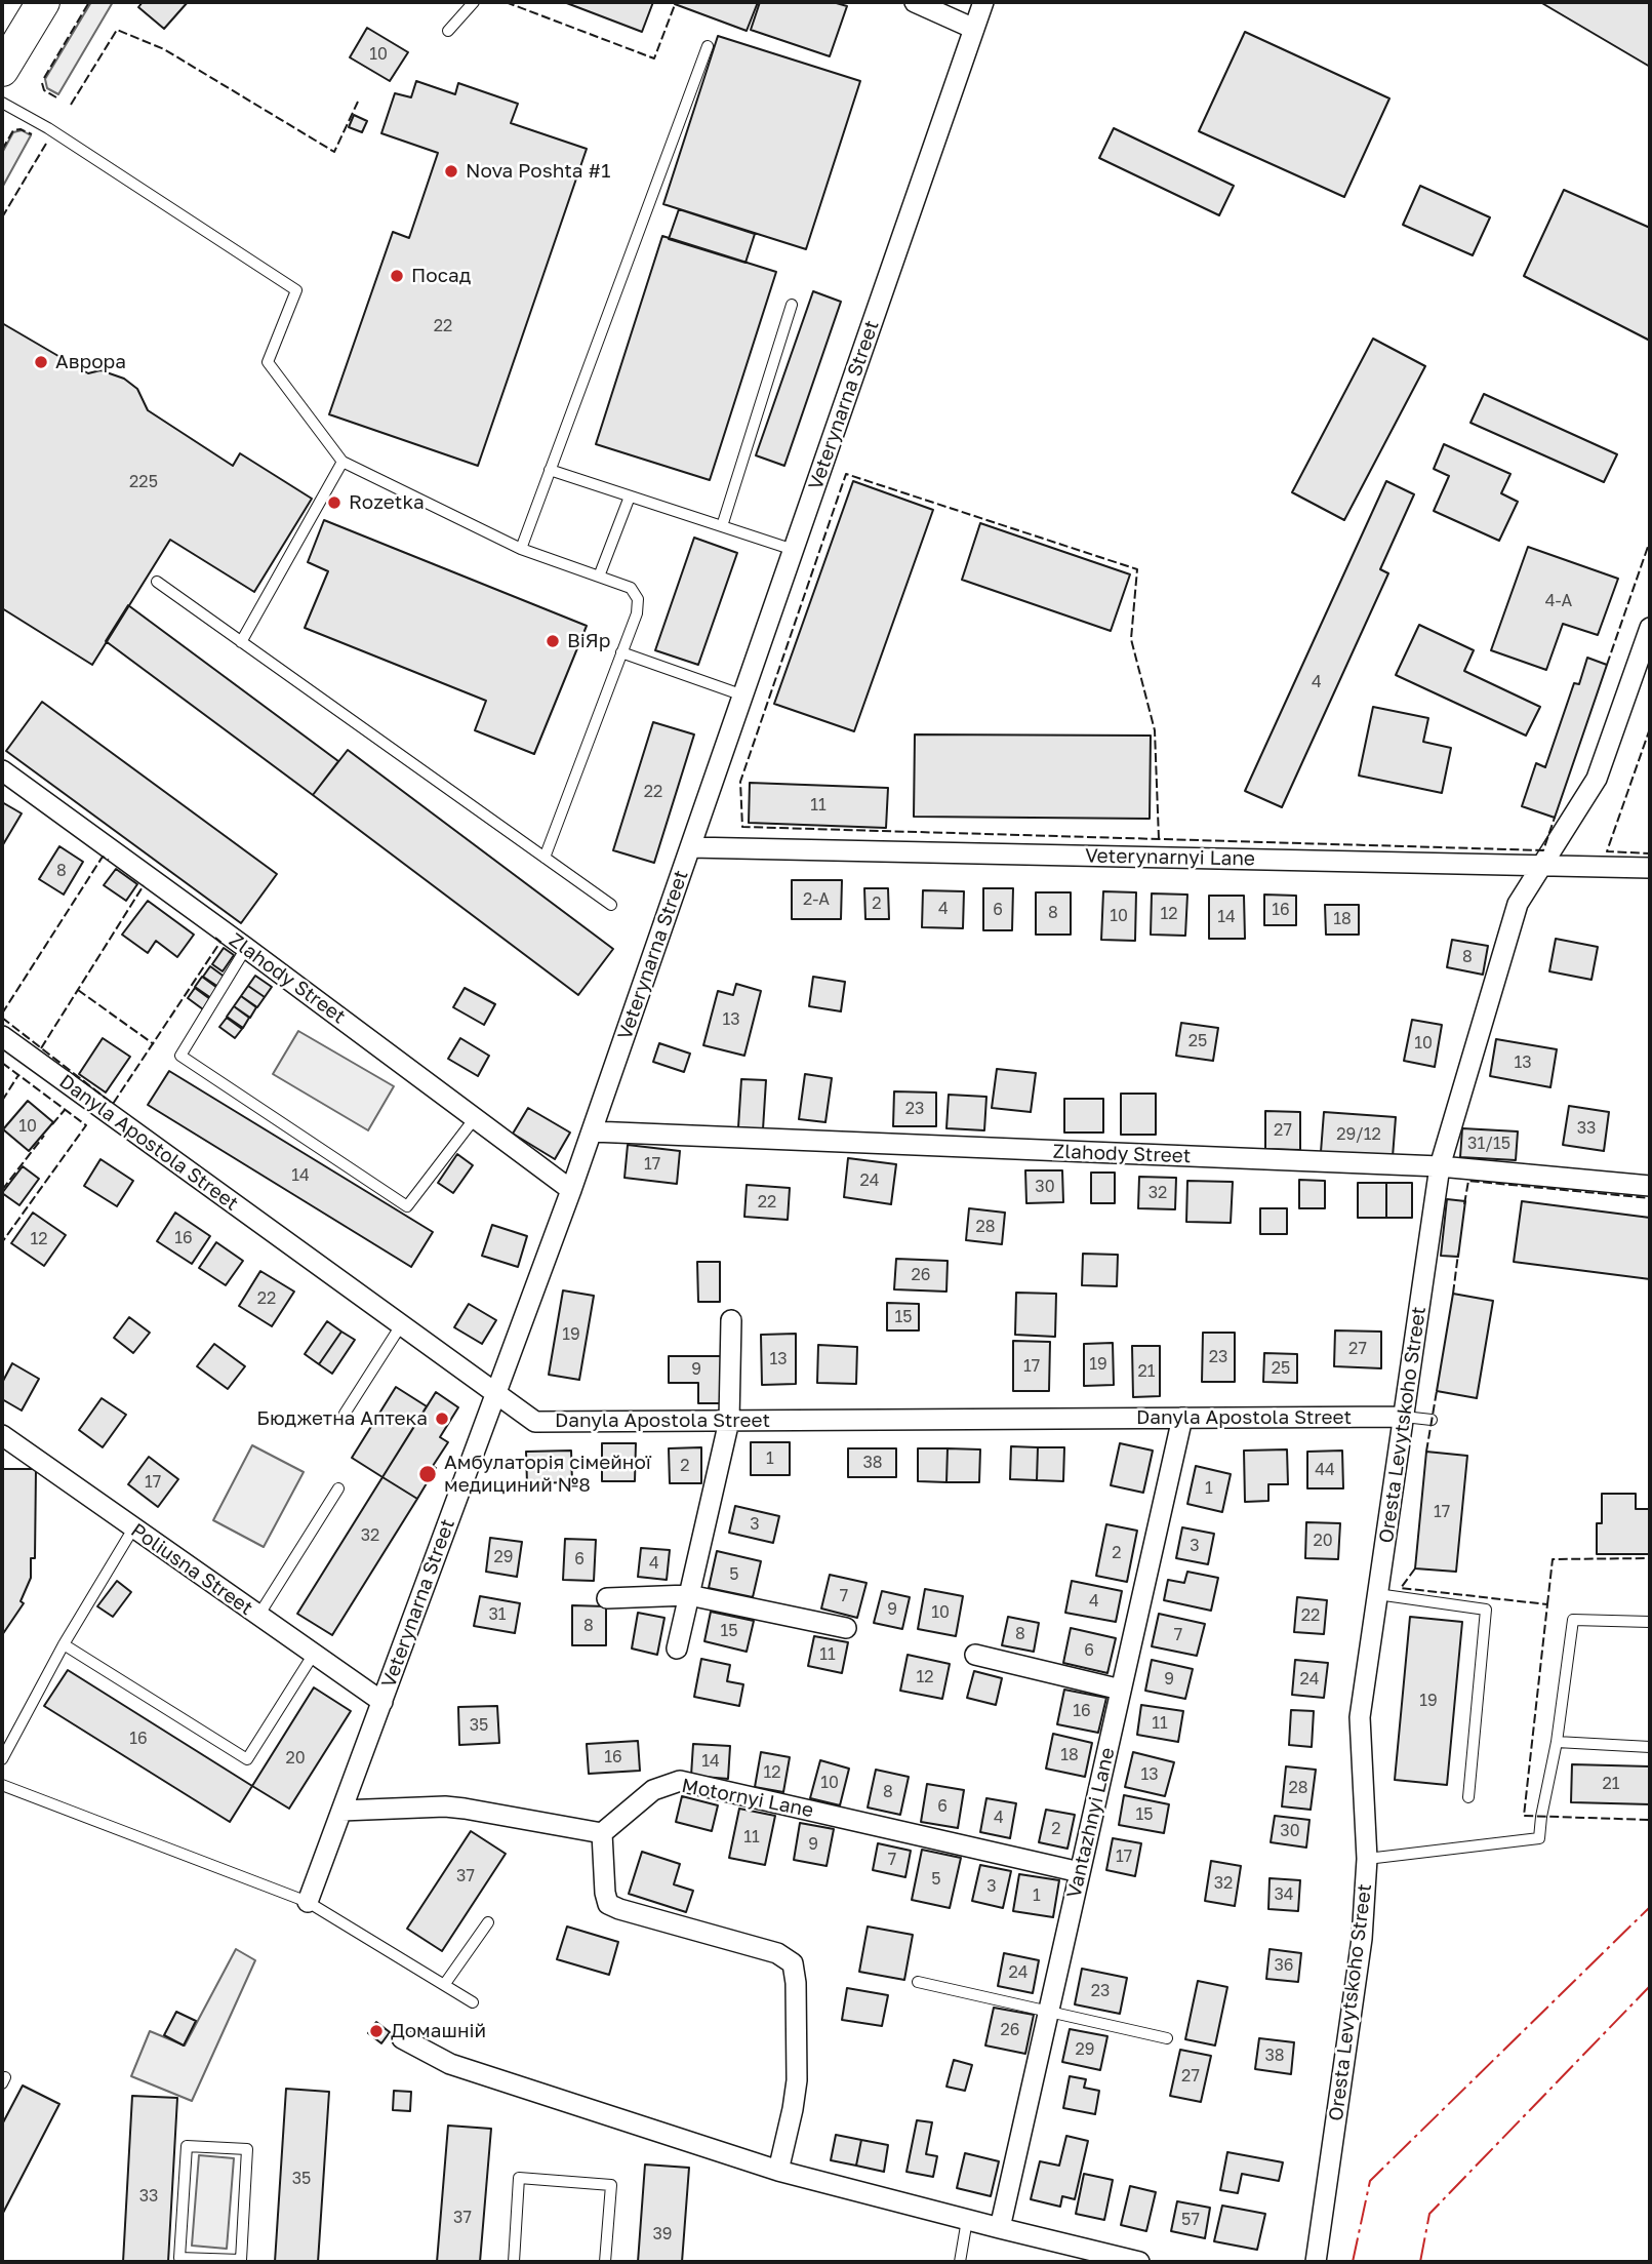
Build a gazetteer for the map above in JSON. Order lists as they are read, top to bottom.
{
  "streets": {
    "street": [
      "Veterynarna Street",
      "Veterynarnyi Lane",
      "Zlahody Street",
      "Danyla Apostola Street",
      "Oresta Levytskoho Street",
      "Poliusna Street",
      "Motornyi Lane",
      "Vantazhnyi Lane"
    ]
  },
  "crossings": [
    ["Veterynarna Street", "Veterynarnyi Lane"],
    ["Veterynarna Street", "Zlahody Street"],
    ["Veterynarna Street", "Danyla Apostola Street"],
    ["Veterynarna Street", "Poliusna Street"],
    ["Veterynarnyi Lane", "Oresta Levytskoho Street"],
    ["Zlahody Street", "Oresta Levytskoho Street"],
    ["Danyla Apostola Street", "Oresta Levytskoho Street"],
    ["Danyla Apostola Street", "Vantazhnyi Lane"],
    ["Motornyi Lane", "Vantazhnyi Lane"]
  ],
  "places": [
    "Nova Poshta #1",
    "Посад",
    "Аврора",
    "Rozetka",
    "ВіЯр",
    "Бюджетна Аптека",
    "Амбулаторія сімейної медициний №8",
    "Домашній"
  ],
  "house_numbers": [
    "10",
    "22",
    "225",
    "4-А",
    "4",
    "22",
    "11",
    "8",
    "2-А",
    "2",
    "4",
    "6",
    "16",
    "8",
    "12",
    "10",
    "14",
    "18",
    "8",
    "13",
    "25",
    "10",
    "13",
    "23",
    "10",
    "33",
    "27",
    "29/12",
    "31/15",
    "17",
    "14",
    "24",
    "30",
    "32",
    "22",
    "28",
    "16",
    "12",
    "26",
    "22",
    "15",
    "19",
    "27",
    "23",
    "13",
    "19",
    "17",
    "25",
    "9",
    "21",
    "1",
    "38",
    "2",
    "44",
    "17",
    "1",
    "17",
    "3",
    "32",
    "20",
    "3",
    "2",
    "29",
    "6",
    "4",
    "5",
    "7",
    "4",
    "9",
    "10",
    "31",
    "22",
    "8",
    "15",
    "8",
    "7",
    "6",
    "11",
    "12",
    "9",
    "24",
    "19",
    "16",
    "11",
    "35",
    "16",
    "18",
    "16",
    "20",
    "14",
    "12",
    "13",
    "10",
    "21",
    "28",
    "8",
    "6",
    "15",
    "4",
    "2",
    "30",
    "11",
    "9",
    "17",
    "7",
    "37",
    "5",
    "32",
    "3",
    "34",
    "1",
    "36",
    "24",
    "23",
    "26",
    "29",
    "38",
    "27",
    "35",
    "33",
    "37",
    "57",
    "39"
  ]
}
